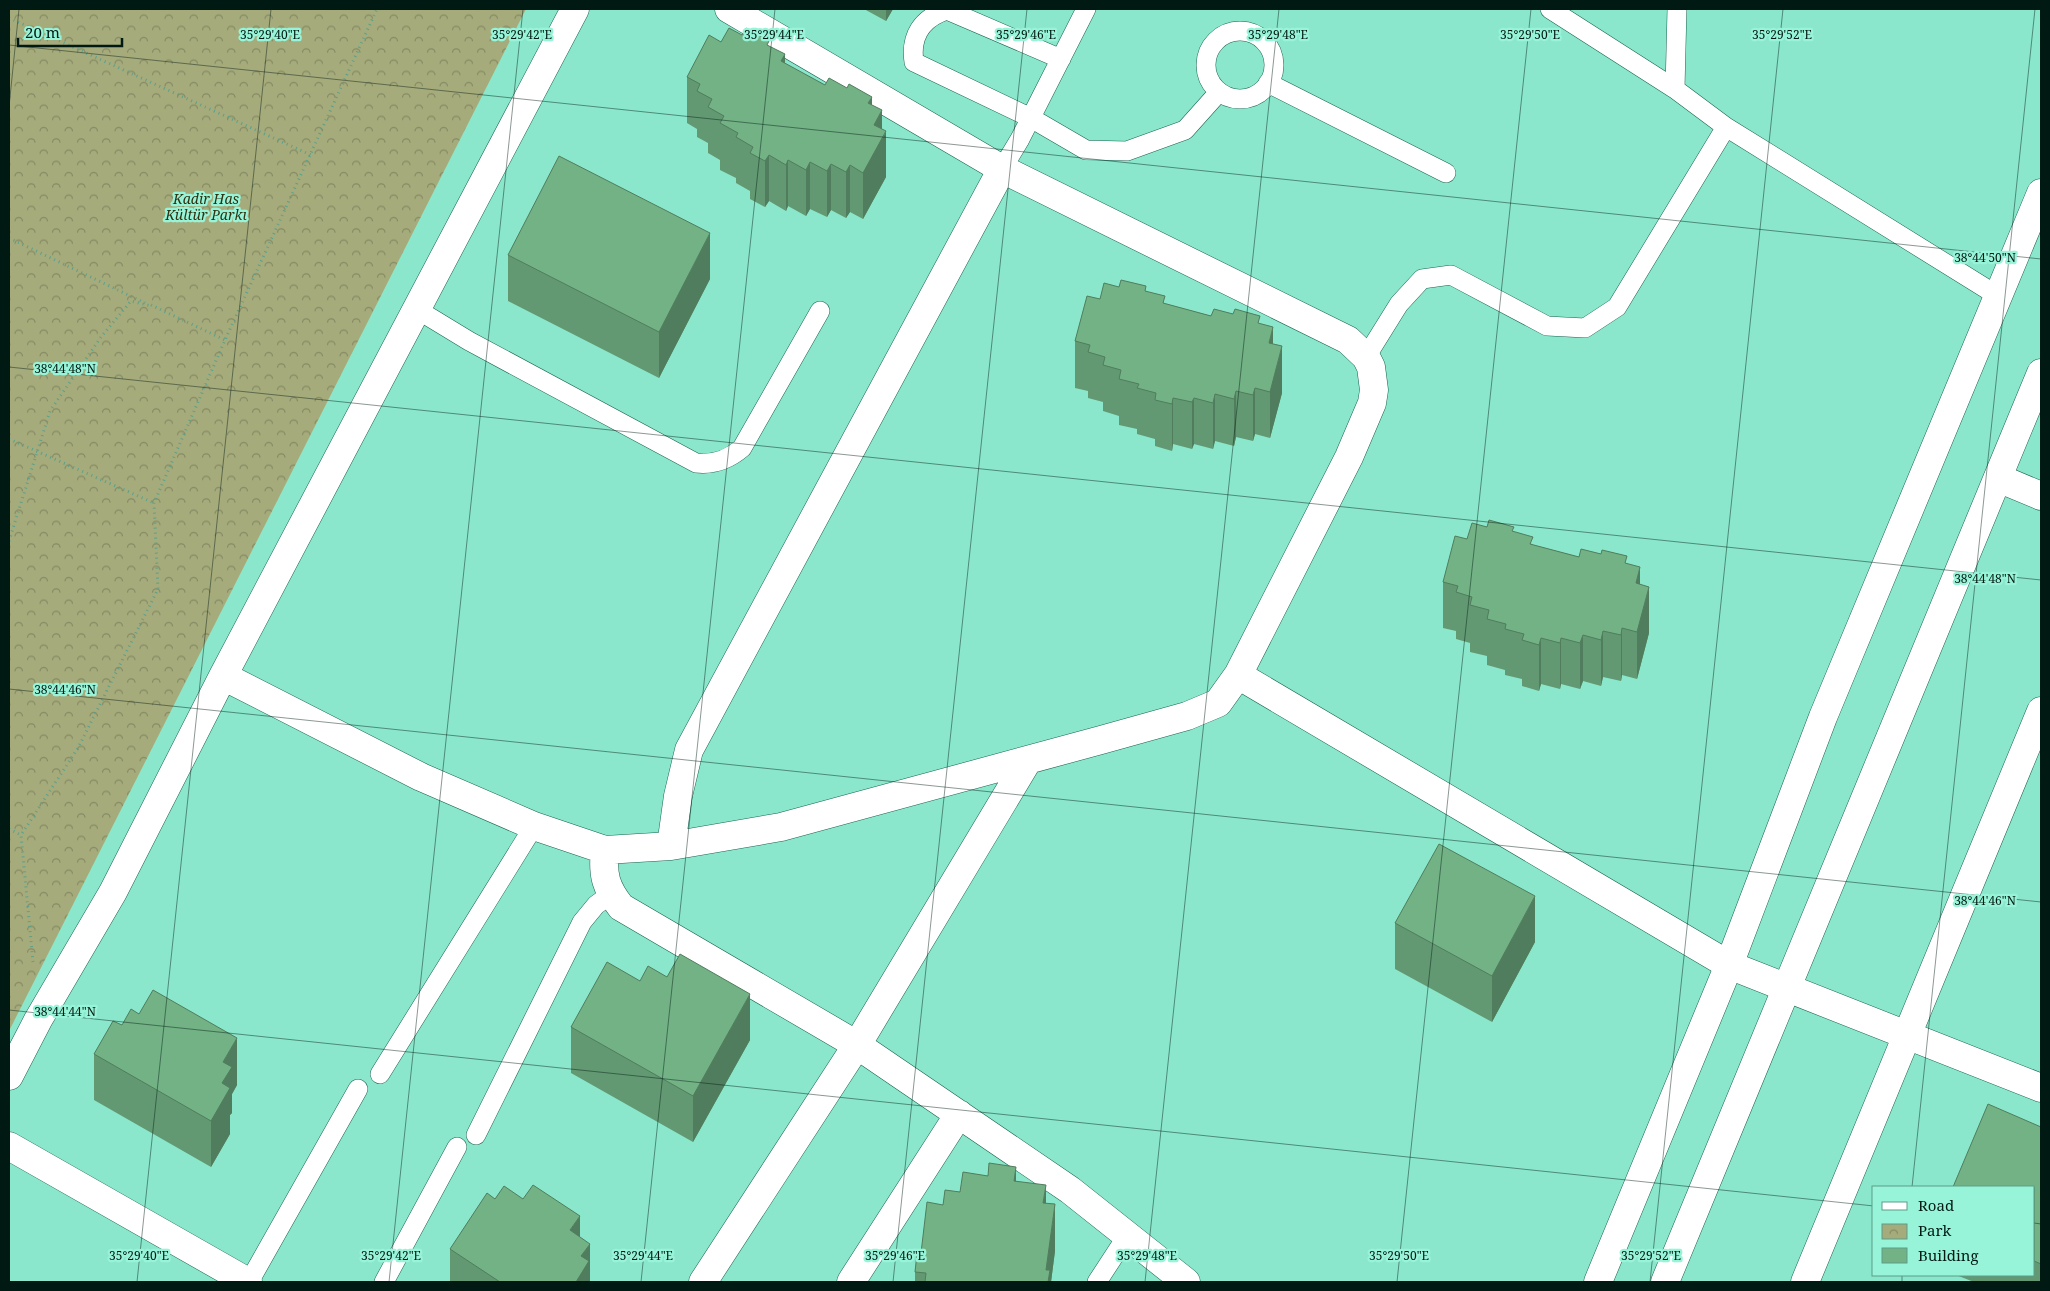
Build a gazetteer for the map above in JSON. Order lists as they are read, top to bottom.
{
  "parks": ["Kadir Has Kültür Parkı"],
  "legend": ["Road", "Park", "Building"],
  "scale_bar": "20 m",
  "coordinates": [
    "35°29'40\"E",
    "35°29'42\"E",
    "35°29'44\"E",
    "35°29'46\"E",
    "35°29'48\"E",
    "35°29'50\"E",
    "35°29'52\"E",
    "38°44'50\"N",
    "38°44'48\"N",
    "38°44'46\"N",
    "38°44'44\"N"
  ]
}
